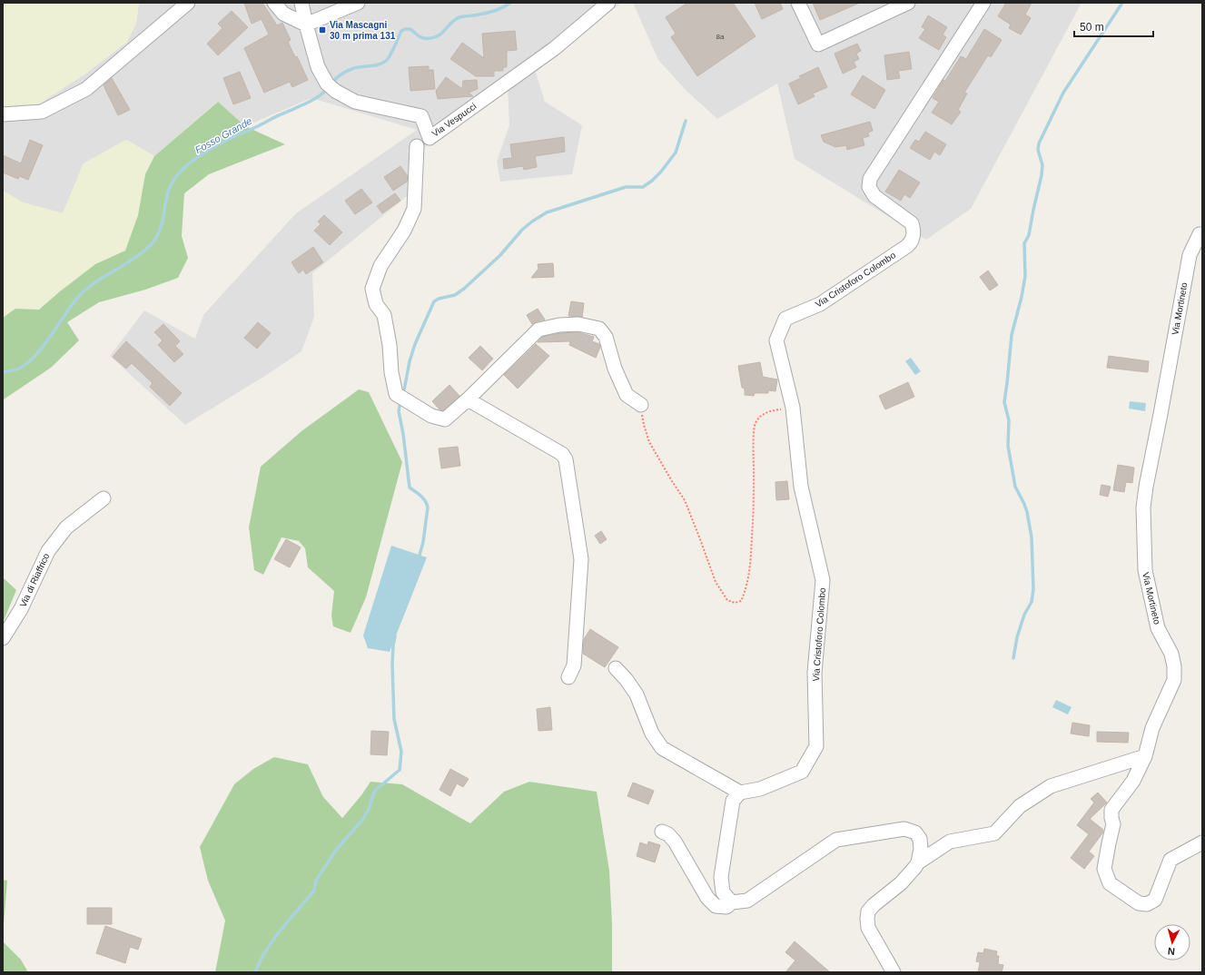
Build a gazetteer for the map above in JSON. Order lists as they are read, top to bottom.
{
  "streets": {
    "street": [
      "Via Vespucci",
      "Via Cristoforo Colombo",
      "Via Mortineto",
      "Via di Riaffrico"
    ]
  },
  "water": ["Fosso Grande"],
  "places": {
    "transit": ["Via Mascagni 30 m prima 131"]
  },
  "house_numbers": ["8a"],
  "scale_bar": "50 m",
  "north": "bottom"
}
